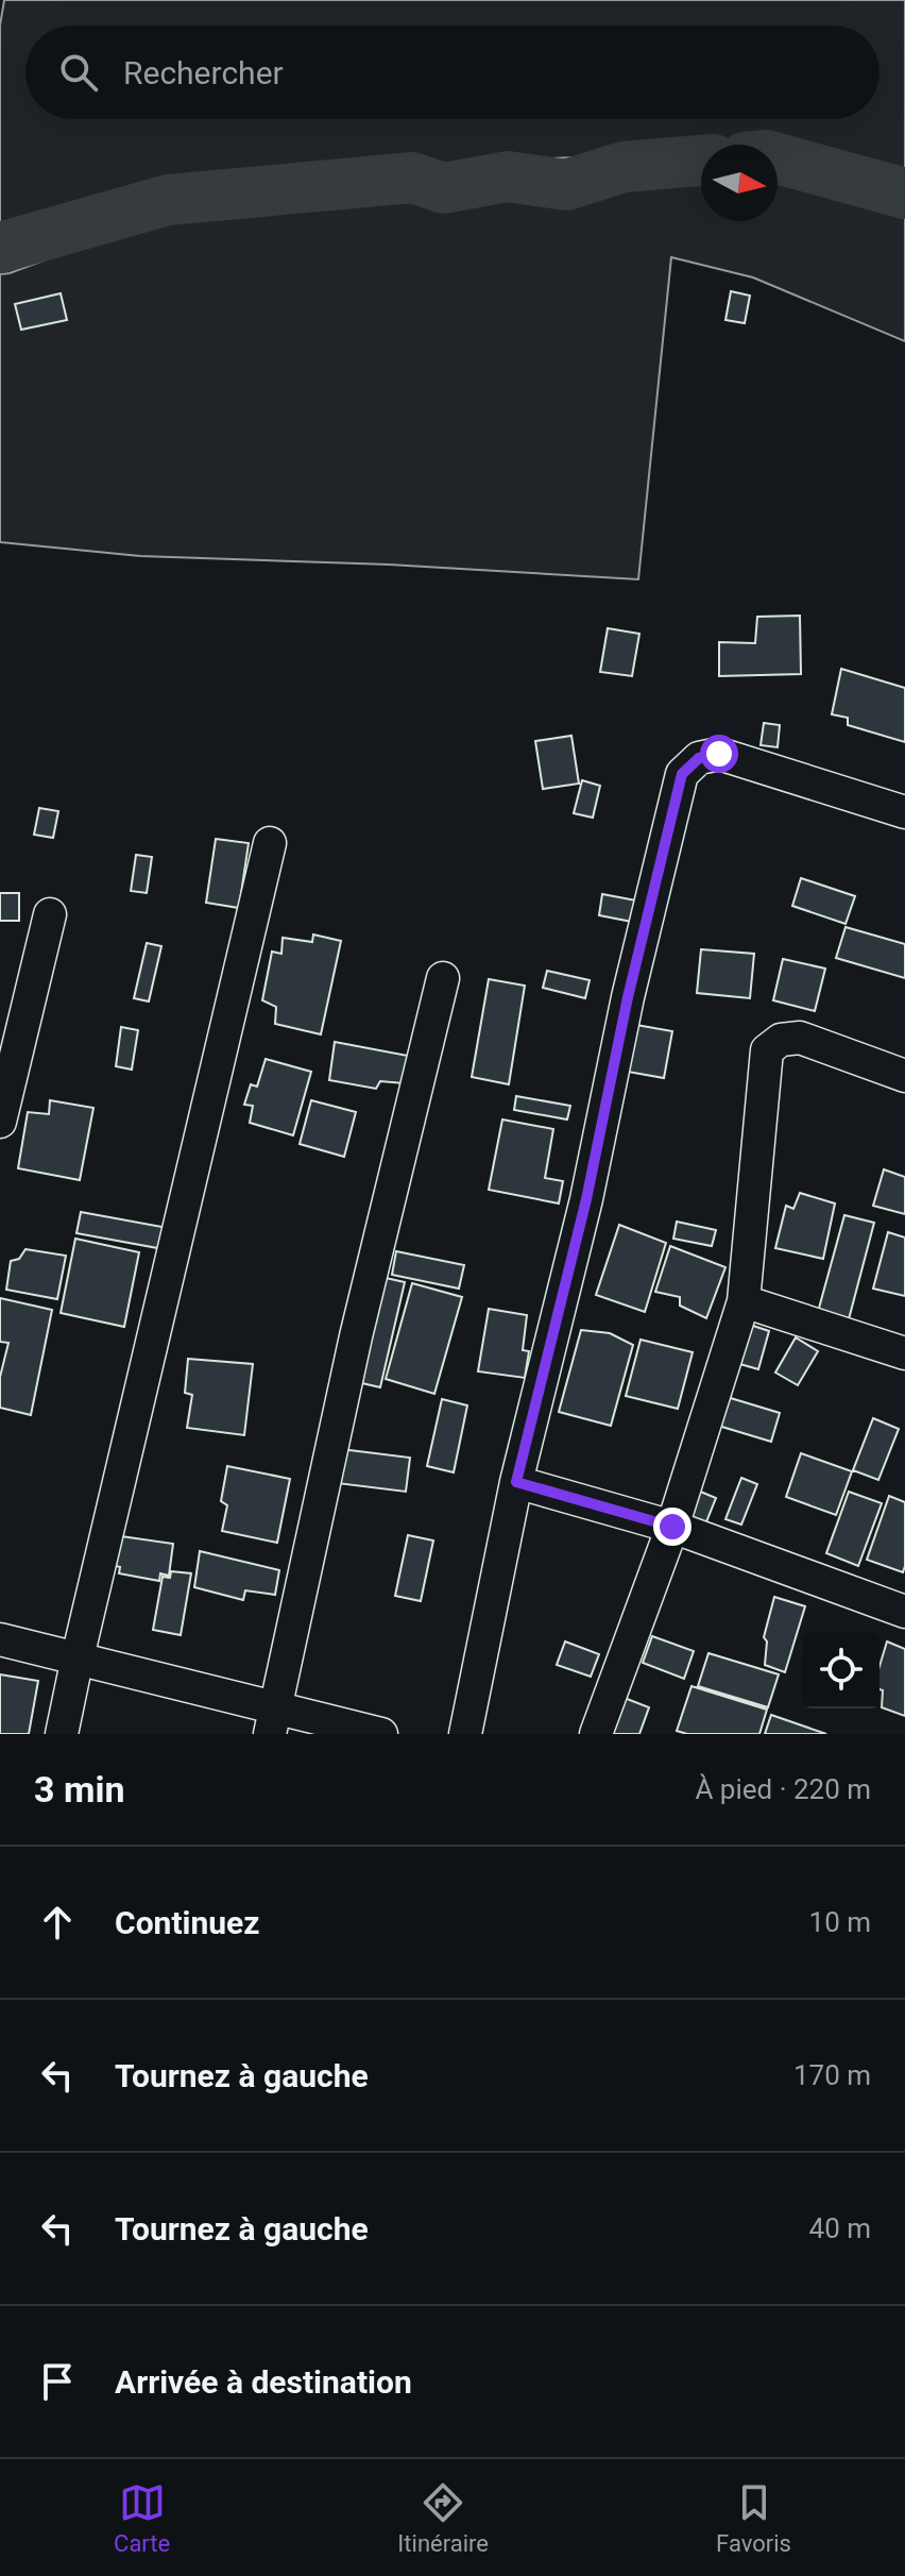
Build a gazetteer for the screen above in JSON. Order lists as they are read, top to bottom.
{
  "north": "right",
  "page": {
    "search": "Rechercher",
    "heading": ["3 min", "À pied · 220 m"],
    "list": [
      ["Continuez", "10 m"],
      ["Tournez à gauche", "170 m"],
      ["Tournez à gauche", "40 m"],
      "Arrivée à destination"
    ],
    "nav": ["Carte", "Itinéraire", "Favoris"]
  }
}
